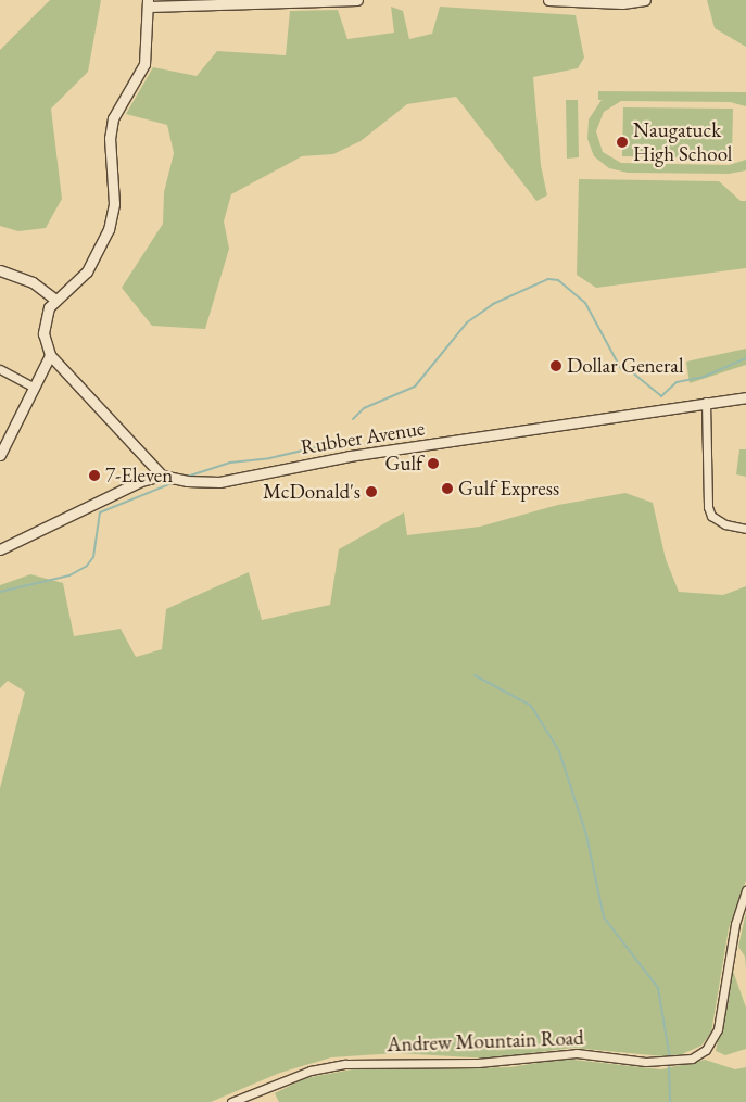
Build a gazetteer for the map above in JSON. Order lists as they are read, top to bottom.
{
  "streets": {
    "street": ["Rubber Avenue", "Andrew Mountain Road"]
  },
  "places": [
    "Naugatuck High School",
    "Dollar General",
    "Gulf",
    "7-Eleven",
    "Gulf Express",
    "McDonald's"
  ]
}
